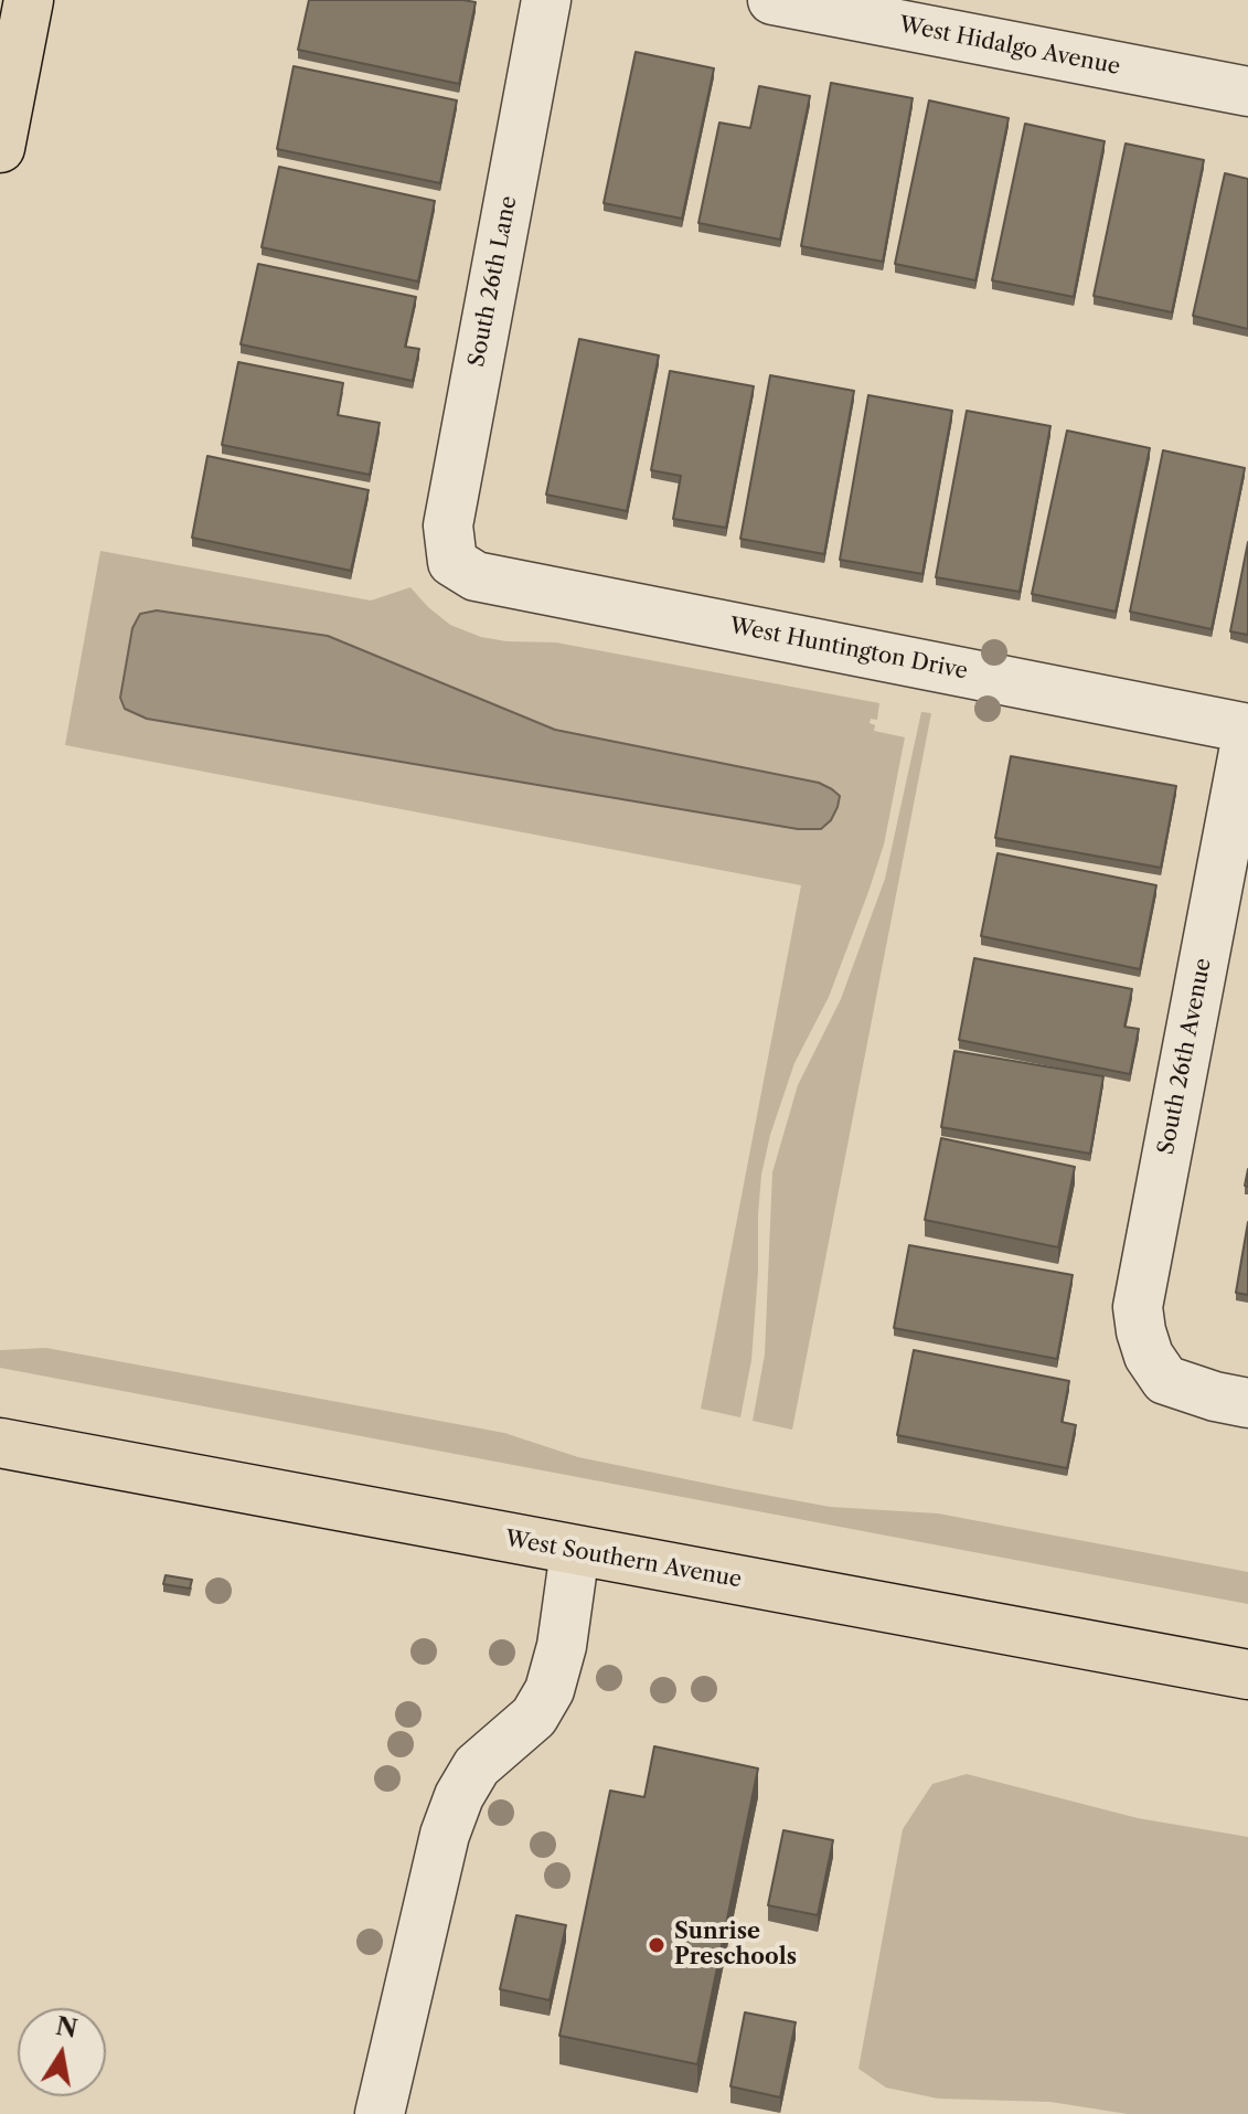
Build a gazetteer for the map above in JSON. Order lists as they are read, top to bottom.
{
  "streets": {
    "main road": ["West Southern Avenue"],
    "street": [
      "West Hidalgo Avenue",
      "South 26th Lane",
      "West Huntington Drive",
      "South 26th Avenue"
    ]
  },
  "crossings": [
    ["South 26th Lane", "West Huntington Drive"],
    ["West Huntington Drive", "South 26th Avenue"]
  ],
  "places": ["Sunrise Preschools"],
  "north": "top"
}
